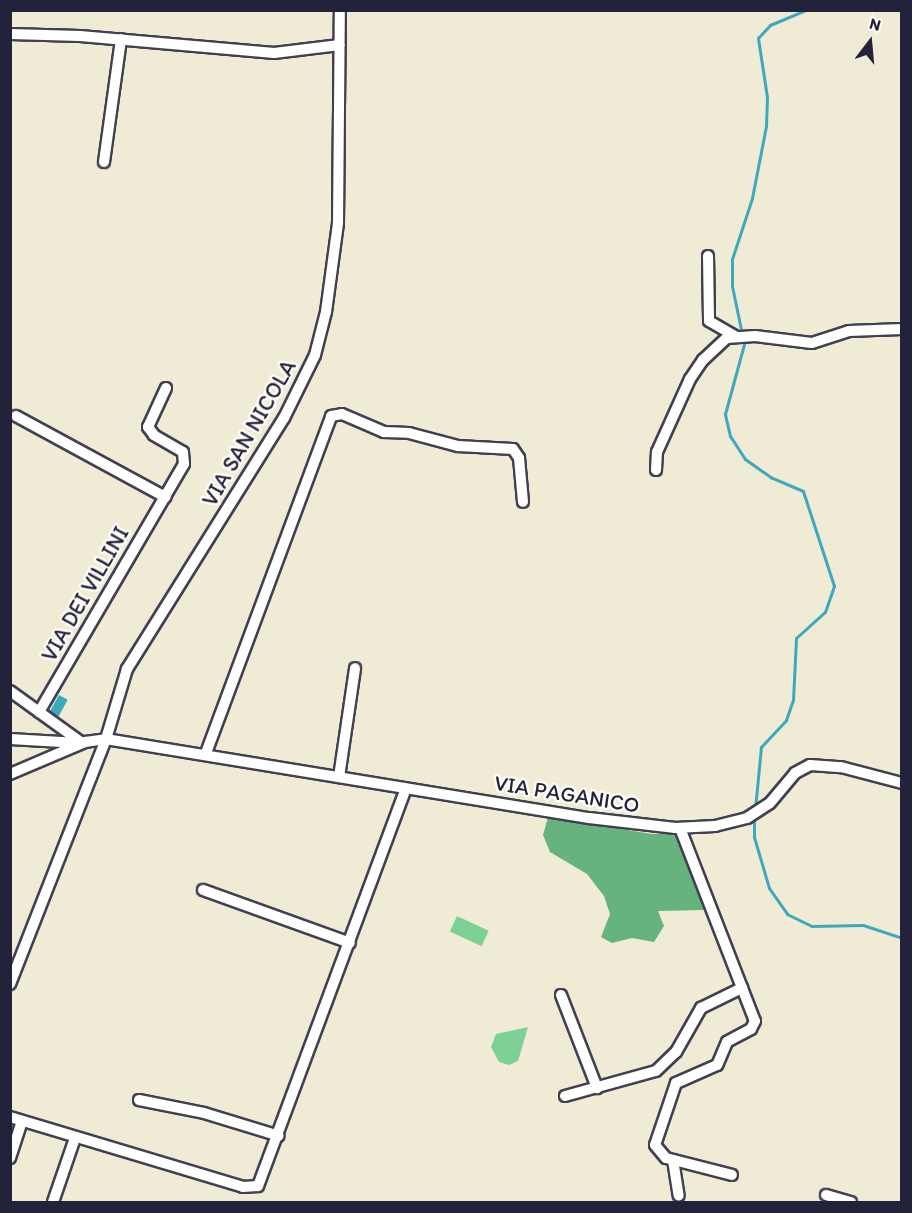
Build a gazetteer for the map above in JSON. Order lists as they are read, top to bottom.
{
  "streets": {
    "street": ["VIA SAN NICOLA", "VIA DEI VILLINI", "VIA PAGANICO"]
  },
  "crossings": [
    ["VIA SAN NICOLA", "VIA PAGANICO"]
  ],
  "north": "top"
}
